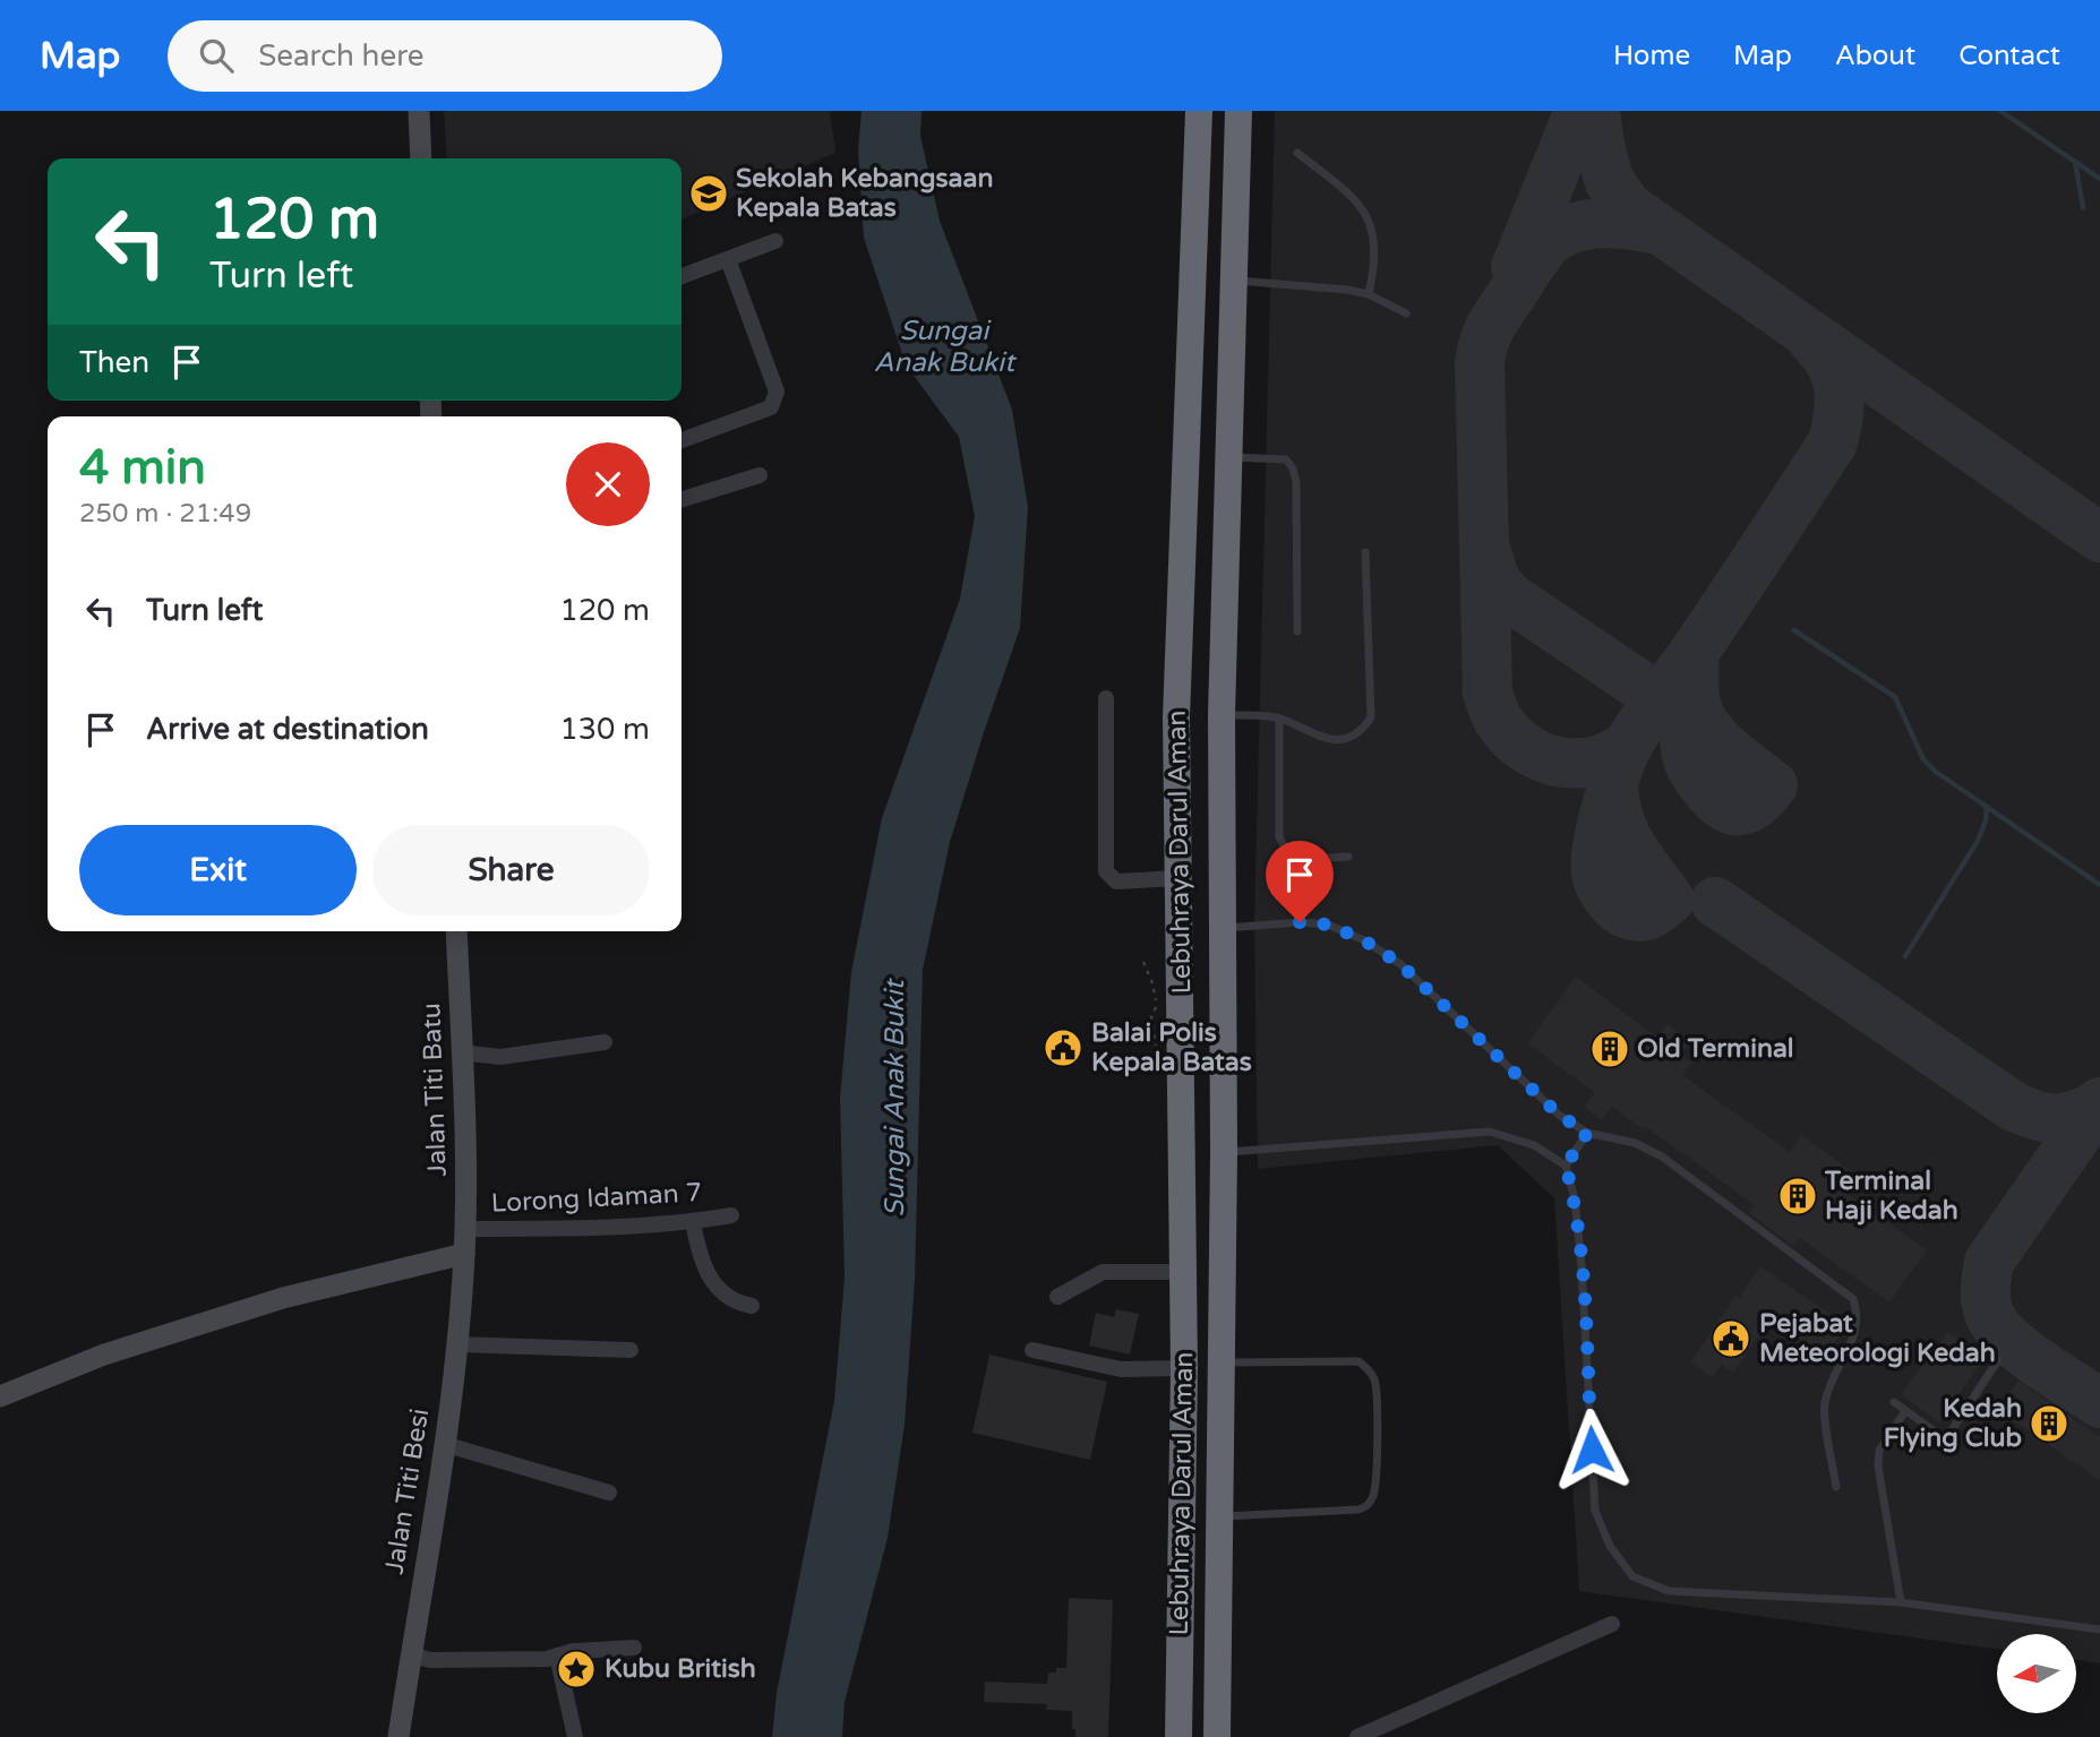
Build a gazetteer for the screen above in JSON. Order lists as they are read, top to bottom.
{
  "streets": {
    "highway": ["Lebuhraya Darul Aman"],
    "main road": ["Jalan Titi Batu", "Jalan Titi Besi"],
    "street": ["Lorong Idaman 7"]
  },
  "crossings": [
    ["Jalan Titi Batu", "Lorong Idaman 7"],
    ["Jalan Titi Batu", "Jalan Titi Besi"]
  ],
  "water": ["Sungai Anak Bukit"],
  "places": {
    "school or university": ["Sekolah Kebangsaan Kepala Batas"],
    "public building": ["Balai Polis Kepala Batas", "Pejabat Meteorologi Kedah"],
    "building": ["Old Terminal", "Terminal Haji Kedah", "Kedah Flying Club"],
    "place": ["Kubu British"]
  },
  "north": "left",
  "page": {
    "header": "Map",
    "search": "Search here",
    "nav": [
      "Home",
      "Map",
      "About",
      "Contact"
    ],
    "turn": ["120 m", "Turn left"],
    "then": "Then",
    "heading": ["4 min", "250 m · 21:49"],
    "list": [
      {
        "name": "Turn left",
        "value": "120 m"
      },
      {
        "name": "Arrive at destination",
        "value": "130 m"
      }
    ],
    "buttons": ["Exit", "Share"]
  }
}
